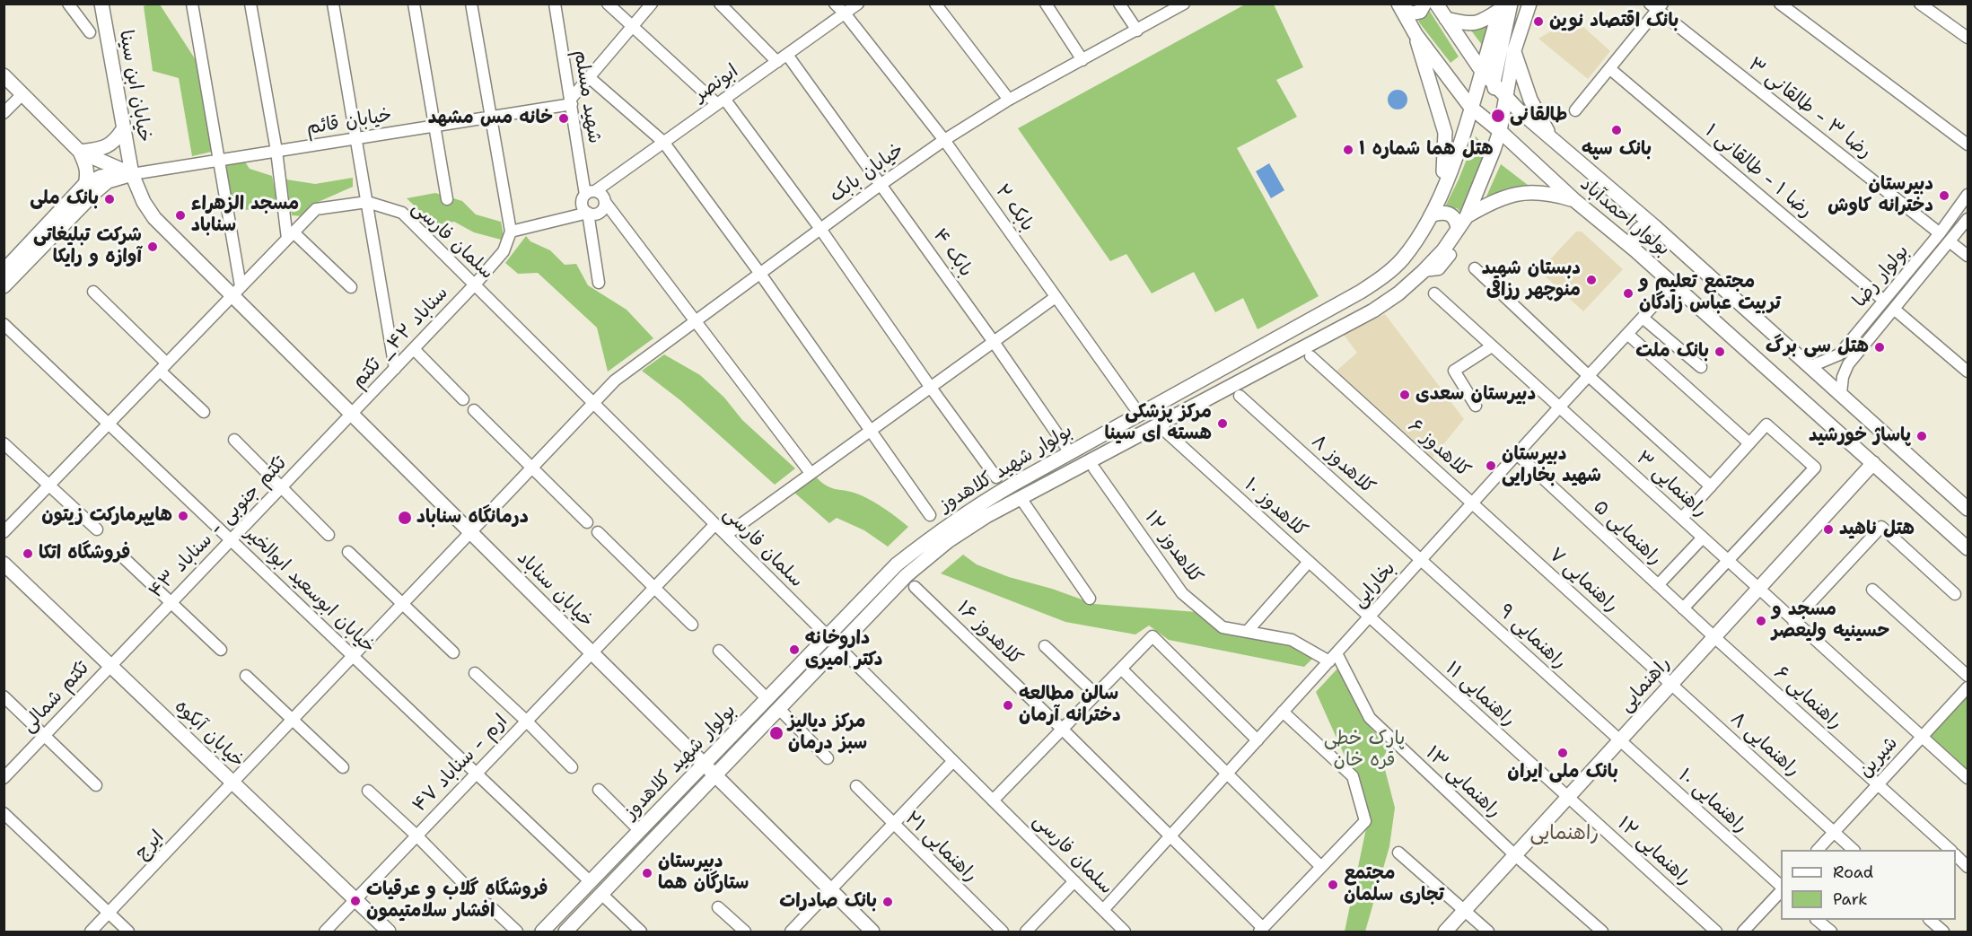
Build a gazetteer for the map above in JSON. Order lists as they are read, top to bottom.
{
  "streets": {
    "main road": [
      "خیابان ابن سینا",
      "بولوار احمدآباد",
      "بولوار شهید کلاهدوز",
      "خیابان سناباد",
      "راهنمایی",
      "خیابان آبکوه"
    ],
    "street": [
      "ابونصر",
      "شهید مسلم",
      "رضا ۳ - طالقانی ۳",
      "خیابان قائم",
      "رضا ۱ - طالقانی ۱",
      "خیابان بابک",
      "بابک ۲",
      "سلمان فارسی",
      "بابک ۴",
      "بولوار رضا",
      "سناباد ۴۲_ تکتم",
      "کلاهدوز ۶",
      "کلاهدوز ۸",
      "راهنمایی ۳",
      "کلاهدوز ۱۰",
      "تکتم جنوبی - سناباد ۴۳",
      "راهنمایی ۵",
      "کلاهدوز ۱۲",
      "راهنمایی ۷",
      "بخارایی",
      "خیابان ابوسعید ابوالخیر",
      "کلاهدوز ۱۶",
      "راهنمایی ۹",
      "راهنمایی ۱۱",
      "تکتم شمالی",
      "راهنمایی ۶",
      "راهنمایی ۸",
      "شیرین",
      "ارم - سناباد ۴۷",
      "راهنمایی ۱۳",
      "راهنمایی ۱۰",
      "ایرج",
      "راهنمایی ۲۱",
      "راهنمایی ۱۲"
    ]
  },
  "crossings": [
    ["ابونصر", "شهید مسلم"],
    ["ابونصر", "بابک ۲"],
    ["ابونصر", "بابک ۴"],
    ["خیابان ابن سینا", "خیابان قائم"],
    ["خیابان ابن سینا", "خیابان سناباد"],
    ["شهید مسلم", "خیابان قائم"],
    ["رضا ۳ - طالقانی ۳", "بولوار رضا"],
    ["خیابان قائم", "خیابان سناباد"],
    ["رضا ۱ - طالقانی ۱", "بولوار رضا"],
    ["خیابان بابک", "بابک ۲"],
    ["خیابان بابک", "سلمان فارسی"],
    ["خیابان بابک", "بابک ۴"],
    ["خیابان بابک", "خیابان سناباد"],
    ["خیابان بابک", "ایرج"],
    ["بابک ۲", "بولوار شهید کلاهدوز"],
    ["بولوار احمدآباد", "بولوار رضا"],
    ["بولوار احمدآباد", "بولوار شهید کلاهدوز"],
    ["بولوار احمدآباد", "بخارایی"],
    ["بولوار احمدآباد", "راهنمایی"],
    ["سلمان فارسی", "سناباد ۴۲_ تکتم"],
    ["سلمان فارسی", "بولوار شهید کلاهدوز"],
    ["سلمان فارسی", "بخارایی"],
    ["سلمان فارسی", "ارم - سناباد ۴۷"],
    ["سناباد ۴۲_ تکتم", "تکتم جنوبی - سناباد ۴۳"],
    ["سناباد ۴۲_ تکتم", "خیابان سناباد"],
    ["کلاهدوز ۶", "راهنمایی ۷"],
    ["کلاهدوز ۶", "بخارایی"],
    ["کلاهدوز ۸", "بخارایی"],
    ["کلاهدوز ۸", "راهنمایی ۹"],
    ["بولوار شهید کلاهدوز", "کلاهدوز ۱۰"],
    ["بولوار شهید کلاهدوز", "خیابان سناباد"],
    ["بولوار شهید کلاهدوز", "خیابان ابوسعید ابوالخیر"],
    ["راهنمایی ۳", "بخارایی"],
    ["راهنمایی ۳", "راهنمایی"],
    ["راهنمایی ۳", "شیرین"],
    ["کلاهدوز ۱۰", "بخارایی"],
    ["کلاهدوز ۱۰", "راهنمایی ۱۱"],
    ["تکتم جنوبی - سناباد ۴۳", "خیابان سناباد"],
    ["تکتم جنوبی - سناباد ۴۳", "خیابان ابوسعید ابوالخیر"],
    ["تکتم جنوبی - سناباد ۴۳", "تکتم شمالی"],
    ["تکتم جنوبی - سناباد ۴۳", "خیابان آبکوه"],
    ["راهنمایی ۵", "بخارایی"],
    ["راهنمایی ۵", "راهنمایی"],
    ["راهنمایی ۵", "راهنمایی ۶"],
    ["کلاهدوز ۱۲", "بخارایی"],
    ["کلاهدوز ۱۲", "راهنمایی ۱۳"],
    ["راهنمایی ۷", "بخارایی"],
    ["راهنمایی ۷", "راهنمایی"],
    ["راهنمایی ۷", "راهنمایی ۸"],
    ["بخارایی", "کلاهدوز ۱۶"],
    ["بخارایی", "راهنمایی ۹"],
    ["بخارایی", "راهنمایی ۱۱"],
    ["بخارایی", "راهنمایی ۱۳"],
    ["خیابان سناباد", "ارم - سناباد ۴۷"],
    ["خیابان ابوسعید ابوالخیر", "ارم - سناباد ۴۷"],
    ["خیابان ابوسعید ابوالخیر", "ایرج"],
    ["راهنمایی ۹", "راهنمایی"],
    ["راهنمایی ۹", "راهنمایی ۱۰"],
    ["راهنمایی", "راهنمایی ۱۱"],
    ["راهنمایی", "راهنمایی ۶"],
    ["راهنمایی", "راهنمایی ۸"],
    ["راهنمایی", "راهنمایی ۱۳"],
    ["راهنمایی", "راهنمایی ۱۰"],
    ["راهنمایی", "راهنمایی ۱۲"],
    ["راهنمایی ۱۱", "راهنمایی ۱۲"],
    ["تکتم شمالی", "خیابان آبکوه"],
    ["راهنمایی ۶", "شیرین"],
    ["خیابان آبکوه", "ارم - سناباد ۴۷"],
    ["خیابان آبکوه", "ایرج"],
    ["راهنمایی ۸", "شیرین"]
  ],
  "districts": ["راهنمایی"],
  "parks": ["پارک خطی قره خان"],
  "places": [
    "بانک اقتصاد نوین",
    "طالقانی",
    "خانه مس مشهد",
    "بانک سپه",
    "هتل هما شماره ۱",
    "دبیرستان دخترانه کاوش",
    "بانک ملی",
    "مسجد الزهراء سناباد",
    "شرکت تبلیغاتی آوازه و رایکا",
    "دبستان شهید منوچهر رزاقی",
    "مجتمع تعلیم و تربیت عباس زادگان",
    "هتل سی برگ",
    "بانک ملت",
    "دبیرستان سعدی",
    "مرکز پزشکی هسته ای سینا",
    "پاساژ خورشید",
    "دبیرستان شهید بخارایی",
    "هایپرمارکت زیتون",
    "درمانگاه سناباد",
    "هتل ناهید",
    "فروشگاه اتکا",
    "مسجد و حسینیه ولیعصر",
    "داروخانه دکتر امیرى",
    "سالن مطالعه دخترانه آرمان",
    "مرکز دیالیز سبز درمان",
    "بانک ملی ایران",
    "دبیرستان ستارگان هما",
    "مجتمع تجاری سلمان",
    "فروشگاه گلاب و عرقیات افشار سلامتیمون",
    "بانک صادرات"
  ],
  "legend": ["Road", "Park"]
}
